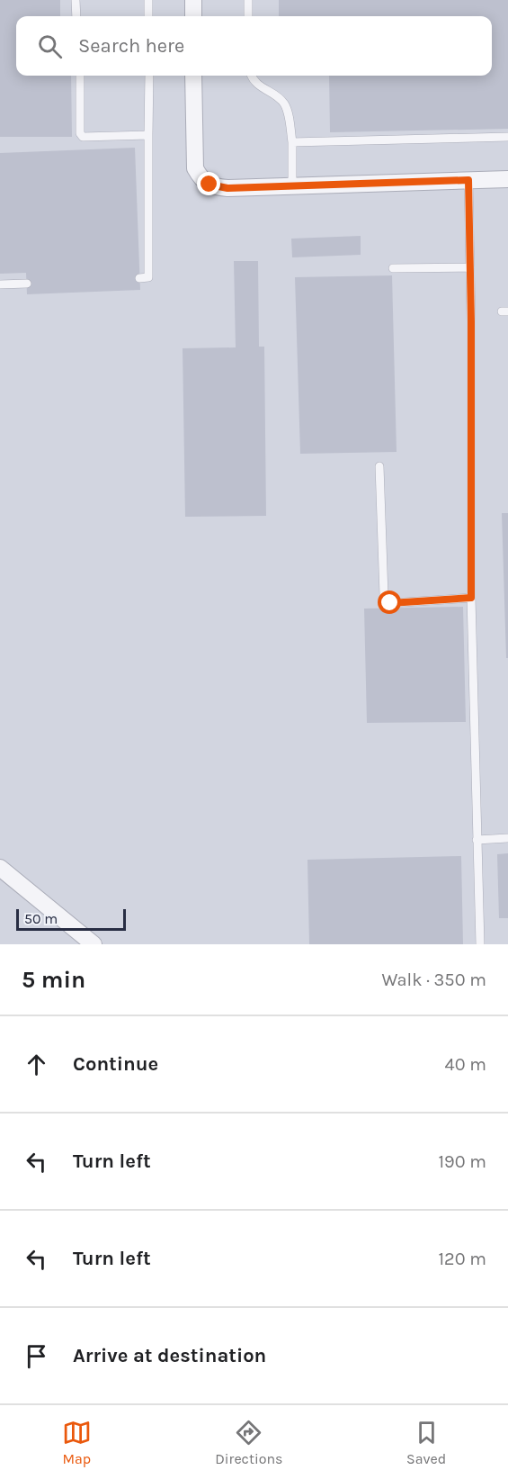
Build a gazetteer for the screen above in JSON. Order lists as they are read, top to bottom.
{
  "scale_bar": "50 m",
  "page": {
    "search": "Search here",
    "scale": "50 m",
    "heading": ["5 min", "Walk · 350 m"],
    "list": [
      ["Continue", "40 m"],
      ["Turn left", "190 m"],
      ["Turn left", "120 m"],
      "Arrive at destination"
    ],
    "nav": ["Map", "Directions", "Saved"]
  }
}
